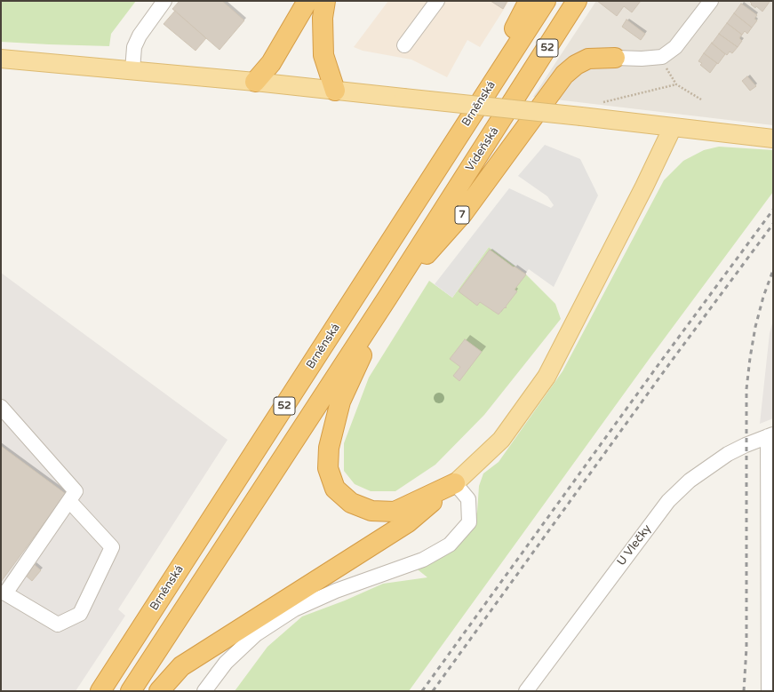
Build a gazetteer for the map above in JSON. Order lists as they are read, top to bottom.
{
  "streets": {
    "highway": [
      "52",
      "Brněnská",
      "Vídeňská",
      "7"
    ],
    "street": ["U Vlečky"]
  },
  "crossings": [
    ["52", "Vídeňská"],
    ["52", "7"],
    ["Vídeňská", "7"]
  ]
}
